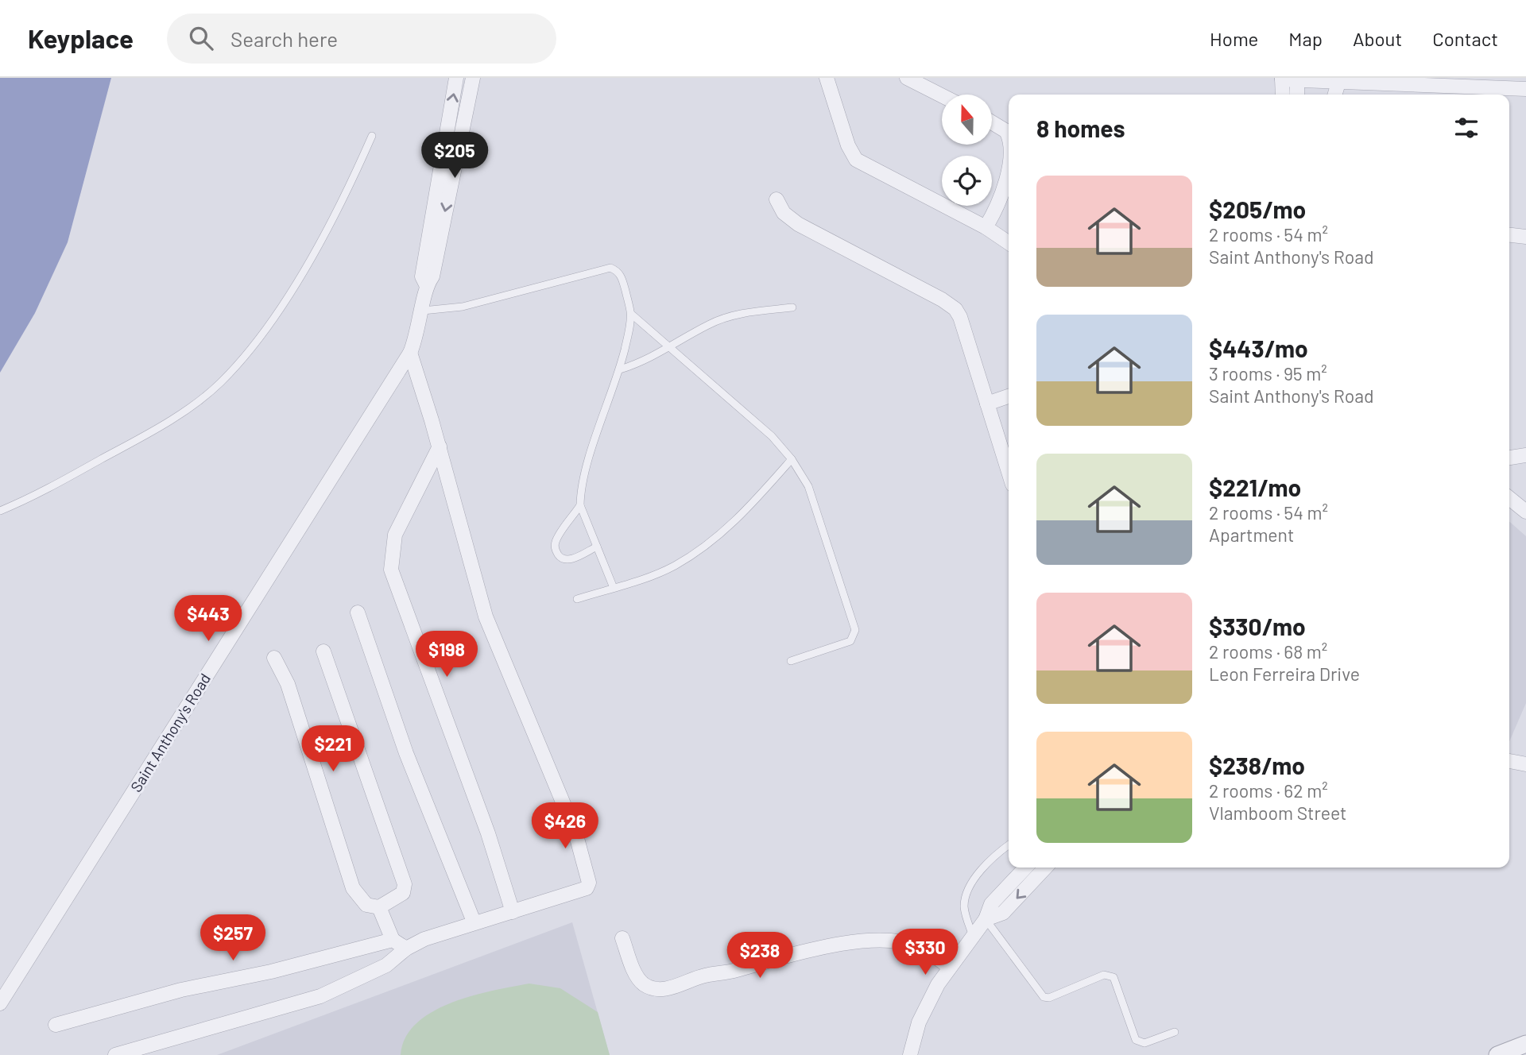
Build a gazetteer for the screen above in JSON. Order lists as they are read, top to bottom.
{
  "streets": {
    "street": ["Saint Anthony's Road"]
  },
  "north": "top",
  "page": {
    "header": "Keyplace",
    "search": "Search here",
    "nav": [
      "Home",
      "Map",
      "About",
      "Contact"
    ],
    "heading": "8 homes",
    "price": [
      "$205",
      "$443",
      "$198",
      "$221",
      "$426",
      "$257",
      "$330",
      "$238"
    ],
    "list": [
      {
        "name": "$205/mo",
        "note": "2 rooms · 54 m² · Saint Anthony's Road"
      },
      {
        "name": "$443/mo",
        "note": "3 rooms · 95 m² · Saint Anthony's Road"
      },
      {
        "name": "$221/mo",
        "note": "2 rooms · 54 m² · Apartment"
      },
      {
        "name": "$330/mo",
        "note": "2 rooms · 68 m² · Leon Ferreira Drive"
      },
      {
        "name": "$238/mo",
        "note": "2 rooms · 62 m² · Vlamboom Street"
      }
    ]
  }
}
